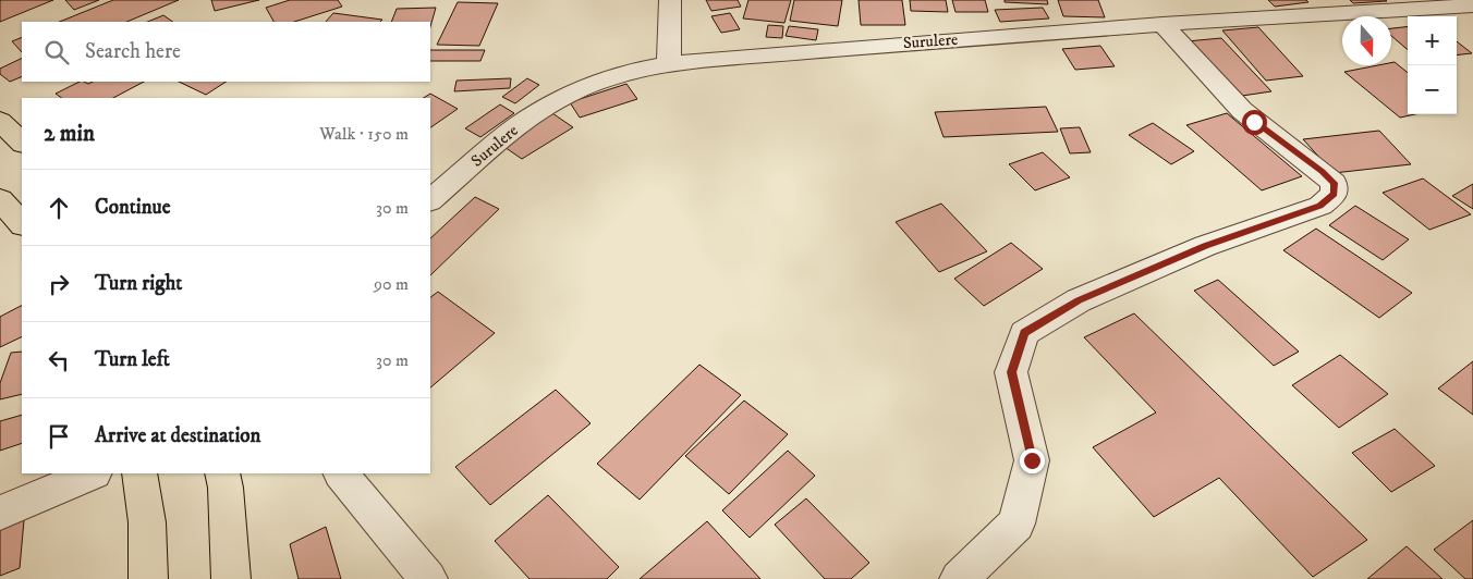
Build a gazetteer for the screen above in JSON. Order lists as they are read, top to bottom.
{
  "streets": {
    "street": ["Surulere"]
  },
  "north": "bottom",
  "page": {
    "map_buttons": ["+", "−"],
    "search": "Search here",
    "heading": ["2 min", "Walk · 150 m"],
    "list": [
      ["Continue", "30 m"],
      ["Turn right", "90 m"],
      ["Turn left", "30 m"],
      "Arrive at destination"
    ]
  }
}
